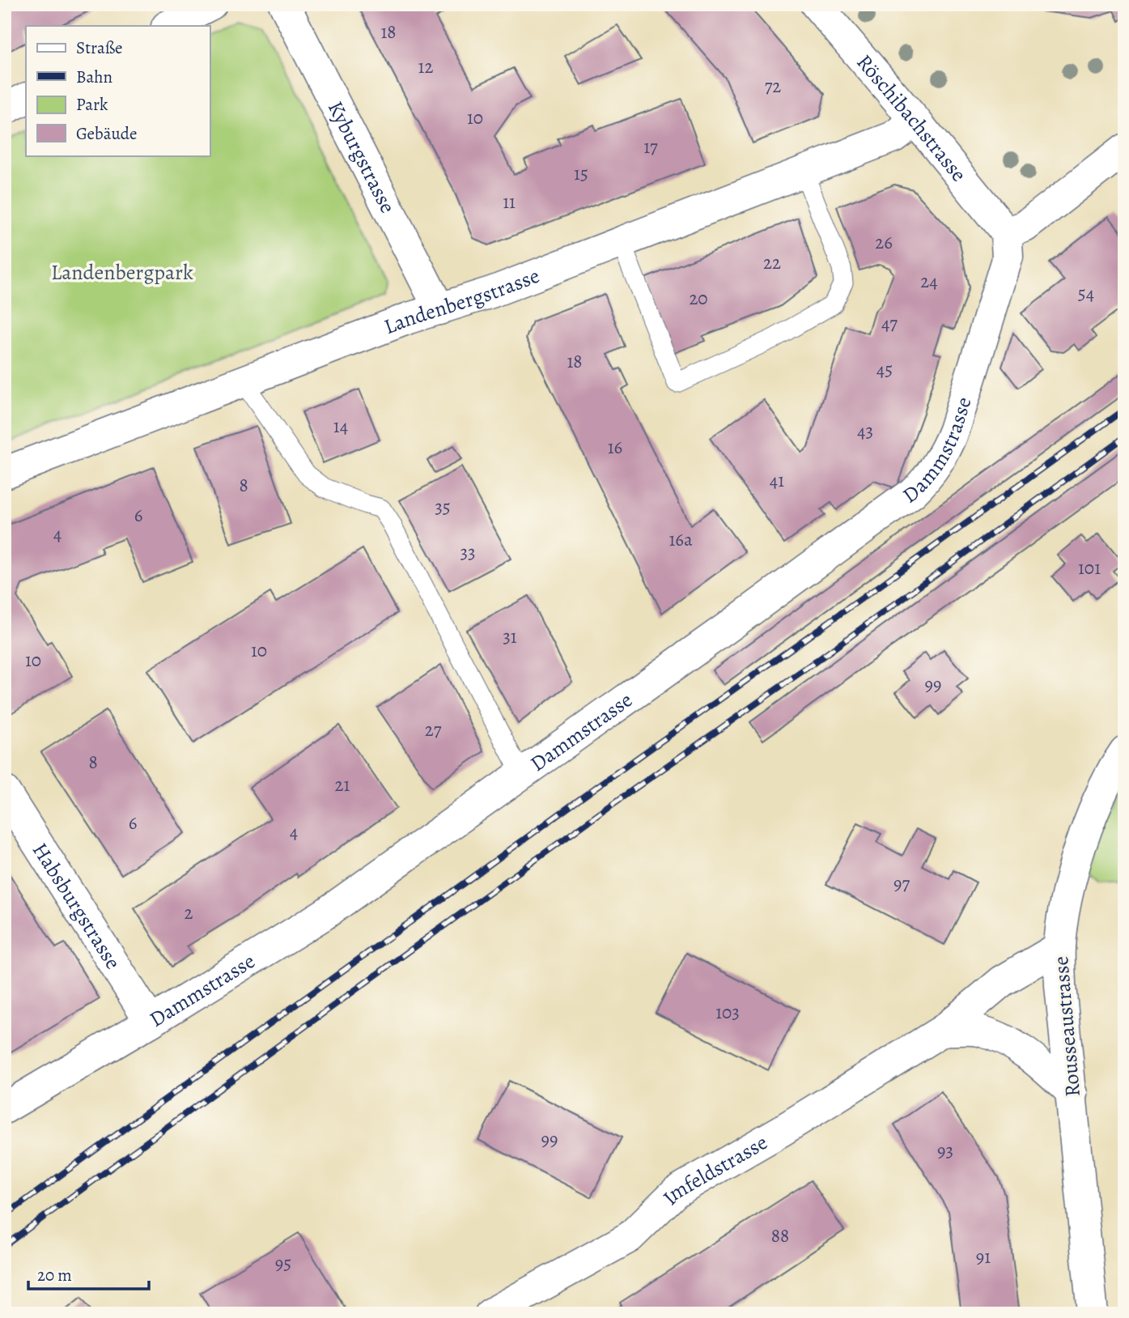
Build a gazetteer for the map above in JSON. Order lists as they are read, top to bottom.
{
  "streets": {
    "street": [
      "Röschibachstrasse",
      "Kyburgstrasse",
      "Landenbergstrasse",
      "Dammstrasse",
      "Habsburgstrasse",
      "Rousseaustrasse",
      "Imfeldstrasse"
    ]
  },
  "crossings": [
    ["Röschibachstrasse", "Landenbergstrasse"],
    ["Röschibachstrasse", "Dammstrasse"],
    ["Kyburgstrasse", "Landenbergstrasse"],
    ["Dammstrasse", "Habsburgstrasse"],
    ["Rousseaustrasse", "Imfeldstrasse"]
  ],
  "parks": ["Landenbergpark"],
  "house_numbers": [
    "18",
    "12",
    "72",
    "10",
    "17",
    "15",
    "11",
    "26",
    "22",
    "24",
    "54",
    "20",
    "47",
    "18",
    "45",
    "14",
    "43",
    "16",
    "41",
    "8",
    "35",
    "6",
    "4",
    "16a",
    "33",
    "101",
    "31",
    "10",
    "10",
    "99",
    "27",
    "8",
    "21",
    "6",
    "4",
    "97",
    "2",
    "103",
    "99",
    "93",
    "88",
    "91",
    "95"
  ],
  "legend": [
    "Straße",
    "Bahn",
    "Park",
    "Gebäude"
  ],
  "scale_bar": "20 m"
}
